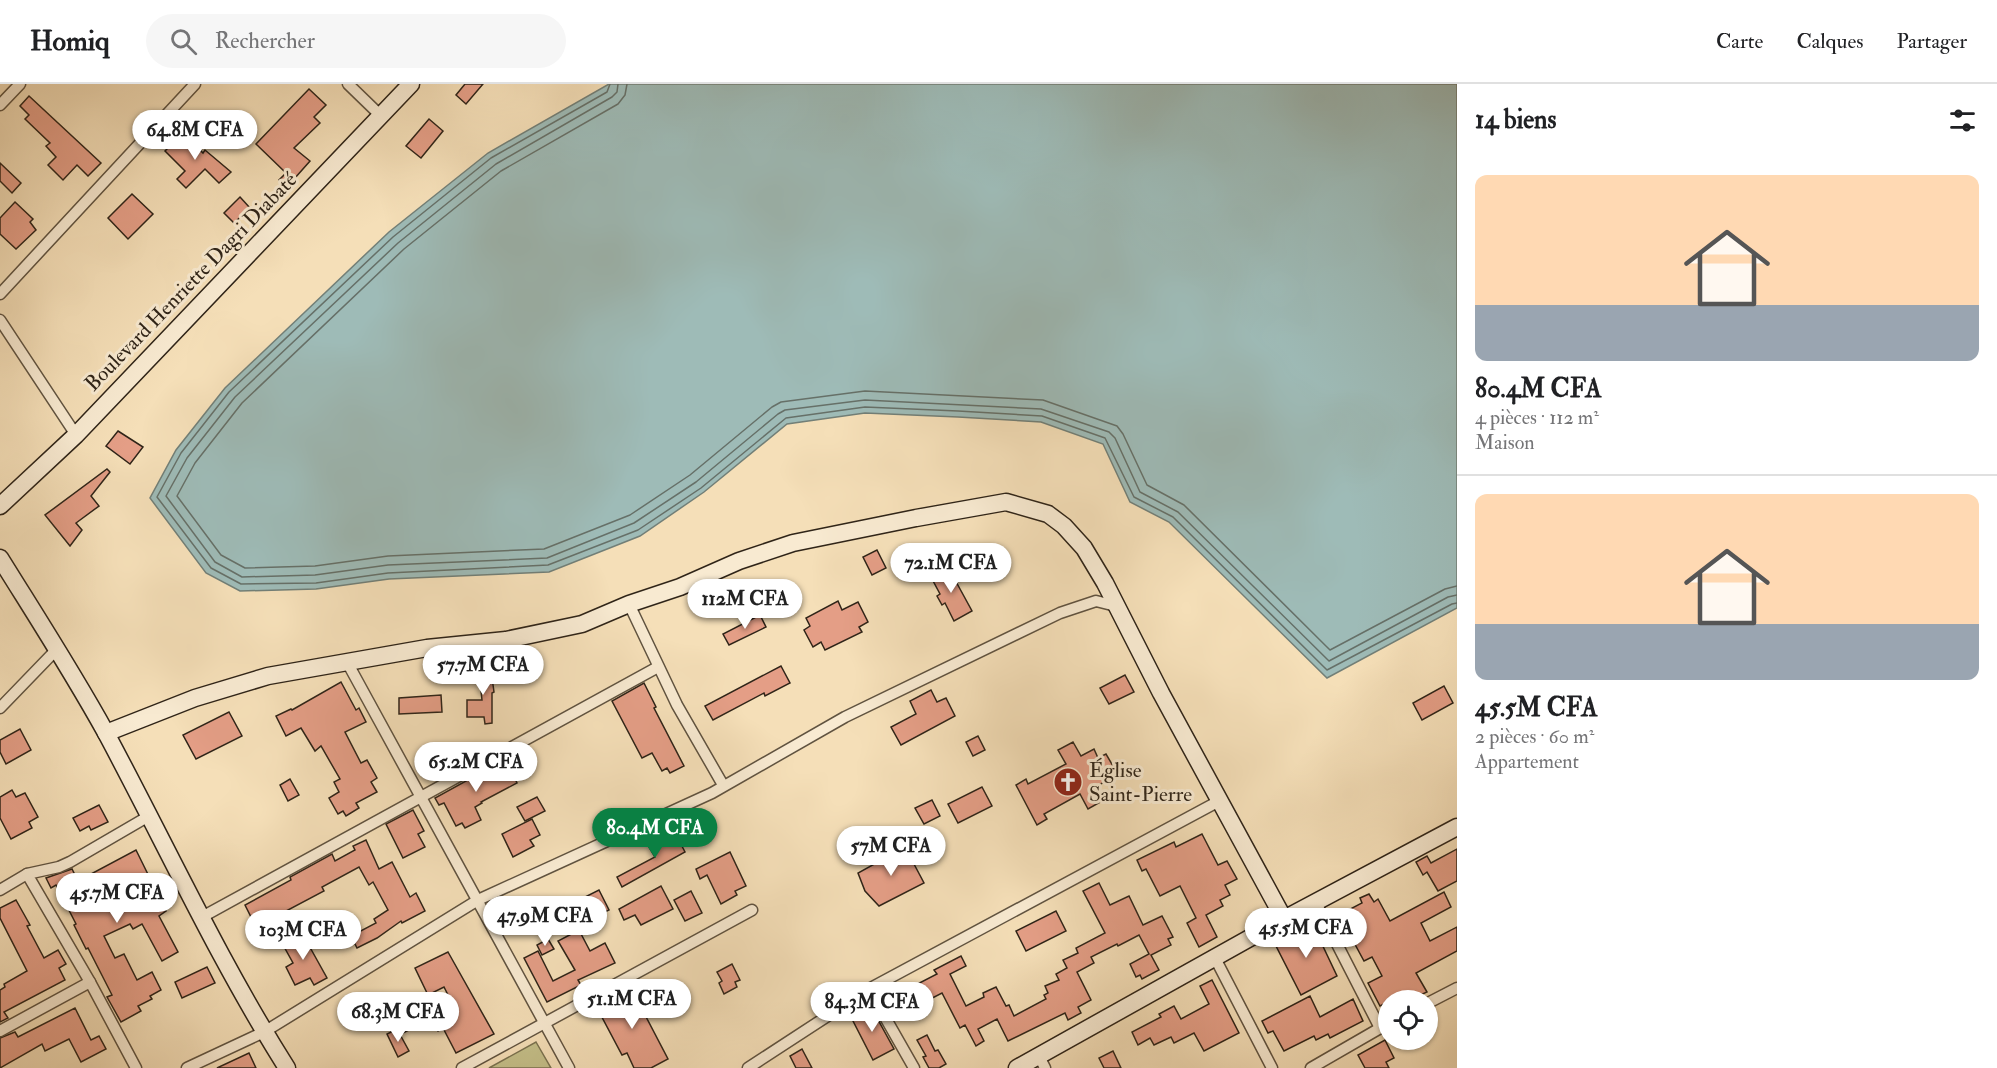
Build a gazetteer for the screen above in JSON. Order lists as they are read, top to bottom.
{
  "streets": {
    "street": ["Boulevard Henriette Dagri Diabaté"]
  },
  "places": {
    "church": ["Église Saint-Pierre"]
  },
  "page": {
    "header": "Homiq",
    "search": "Rechercher",
    "nav": ["Carte", "Calques", "Partager"],
    "heading": "14 biens",
    "price": [
      "64.8M CFA",
      "72.1M CFA",
      "112M CFA",
      "57.7M CFA",
      "65.2M CFA",
      "80.4M CFA",
      "57M CFA",
      "45.7M CFA",
      "47.9M CFA",
      "45.5M CFA",
      "103M CFA",
      "51.1M CFA",
      "84.3M CFA",
      "68.3M CFA"
    ],
    "list": [
      {
        "name": "80.4M CFA",
        "note": "4 pièces · 112 m² · Maison"
      },
      {
        "name": "45.5M CFA",
        "note": "2 pièces · 60 m² · Appartement"
      }
    ]
  }
}
